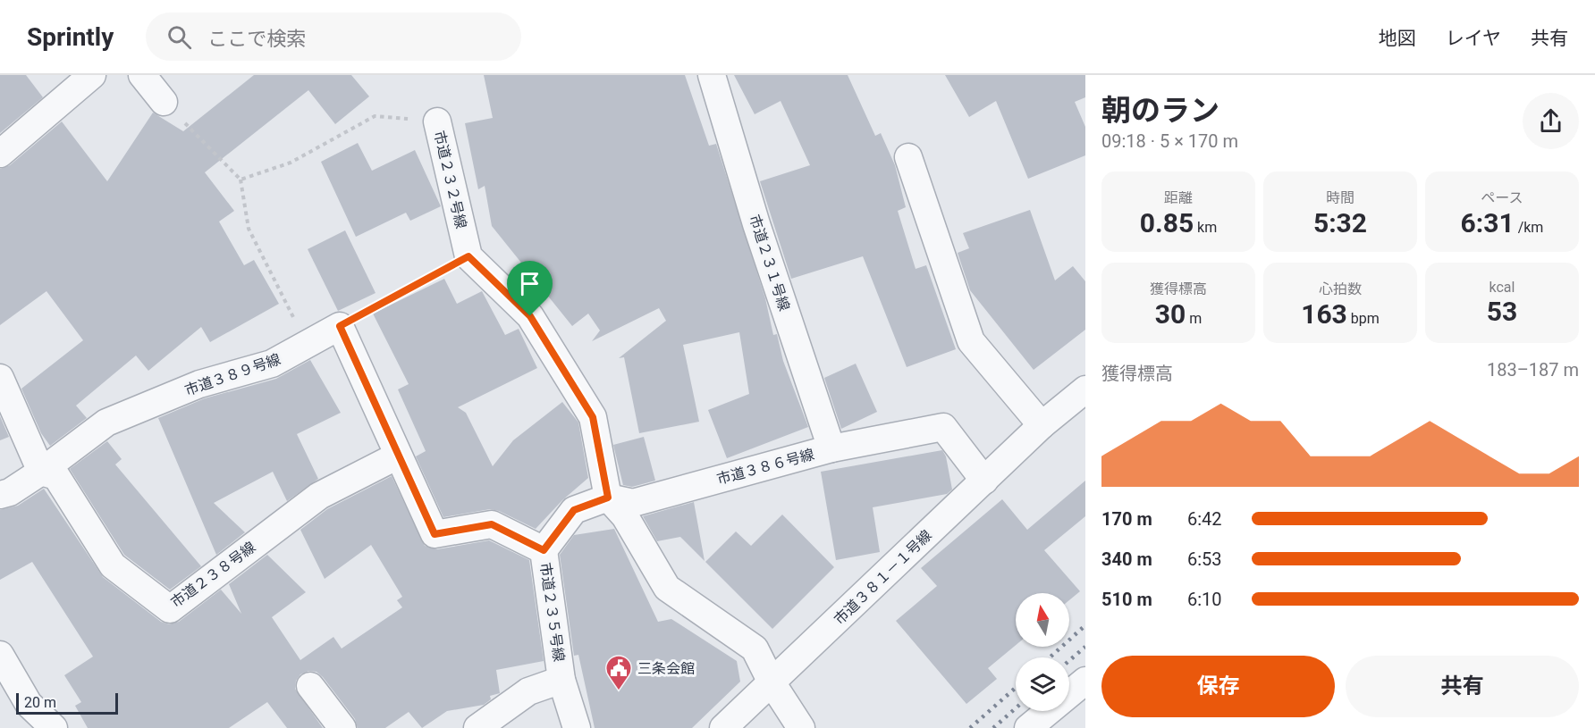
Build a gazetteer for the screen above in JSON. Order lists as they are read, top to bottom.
{
  "streets": {
    "street": [
      "市道２３２号線",
      "市道２３１号線",
      "市道３８９号線",
      "市道３８６号線",
      "市道２３８号線",
      "市道３８１－１号線",
      "市道２３５号線"
    ]
  },
  "crossings": [
    ["市道２３１号線", "市道３８６号線"],
    ["市道３８９号線", "市道２３８号線"],
    ["市道３８９号線", "市道２３５号線"],
    ["市道３８６号線", "市道３８１－１号線"],
    ["市道２３８号線", "市道２３５号線"]
  ],
  "places": {
    "public building": ["三条会館"]
  },
  "scale_bar": "20 m",
  "north": "top",
  "page": {
    "header": "Sprintly",
    "search": "ここで検索",
    "nav": ["地図", "レイヤ", "共有"],
    "heading": ["朝のラン", "09:18 · 5 × 170 m"],
    "stats": [
      ["距離", "0.85 km"],
      ["時間", "5:32"],
      ["ペース", "6:31 /km"],
      ["獲得標高", "30 m"],
      ["心拍数", "163 bpm"],
      ["kcal", "53"]
    ],
    "chart": ["獲得標高", "183–187 m"],
    "list": [
      {
        "name": "170 m",
        "note": "6:42"
      },
      {
        "name": "340 m",
        "note": "6:53"
      },
      {
        "name": "510 m",
        "note": "6:10"
      }
    ],
    "buttons": ["保存", "共有"],
    "scale": "20 m"
  }
}
